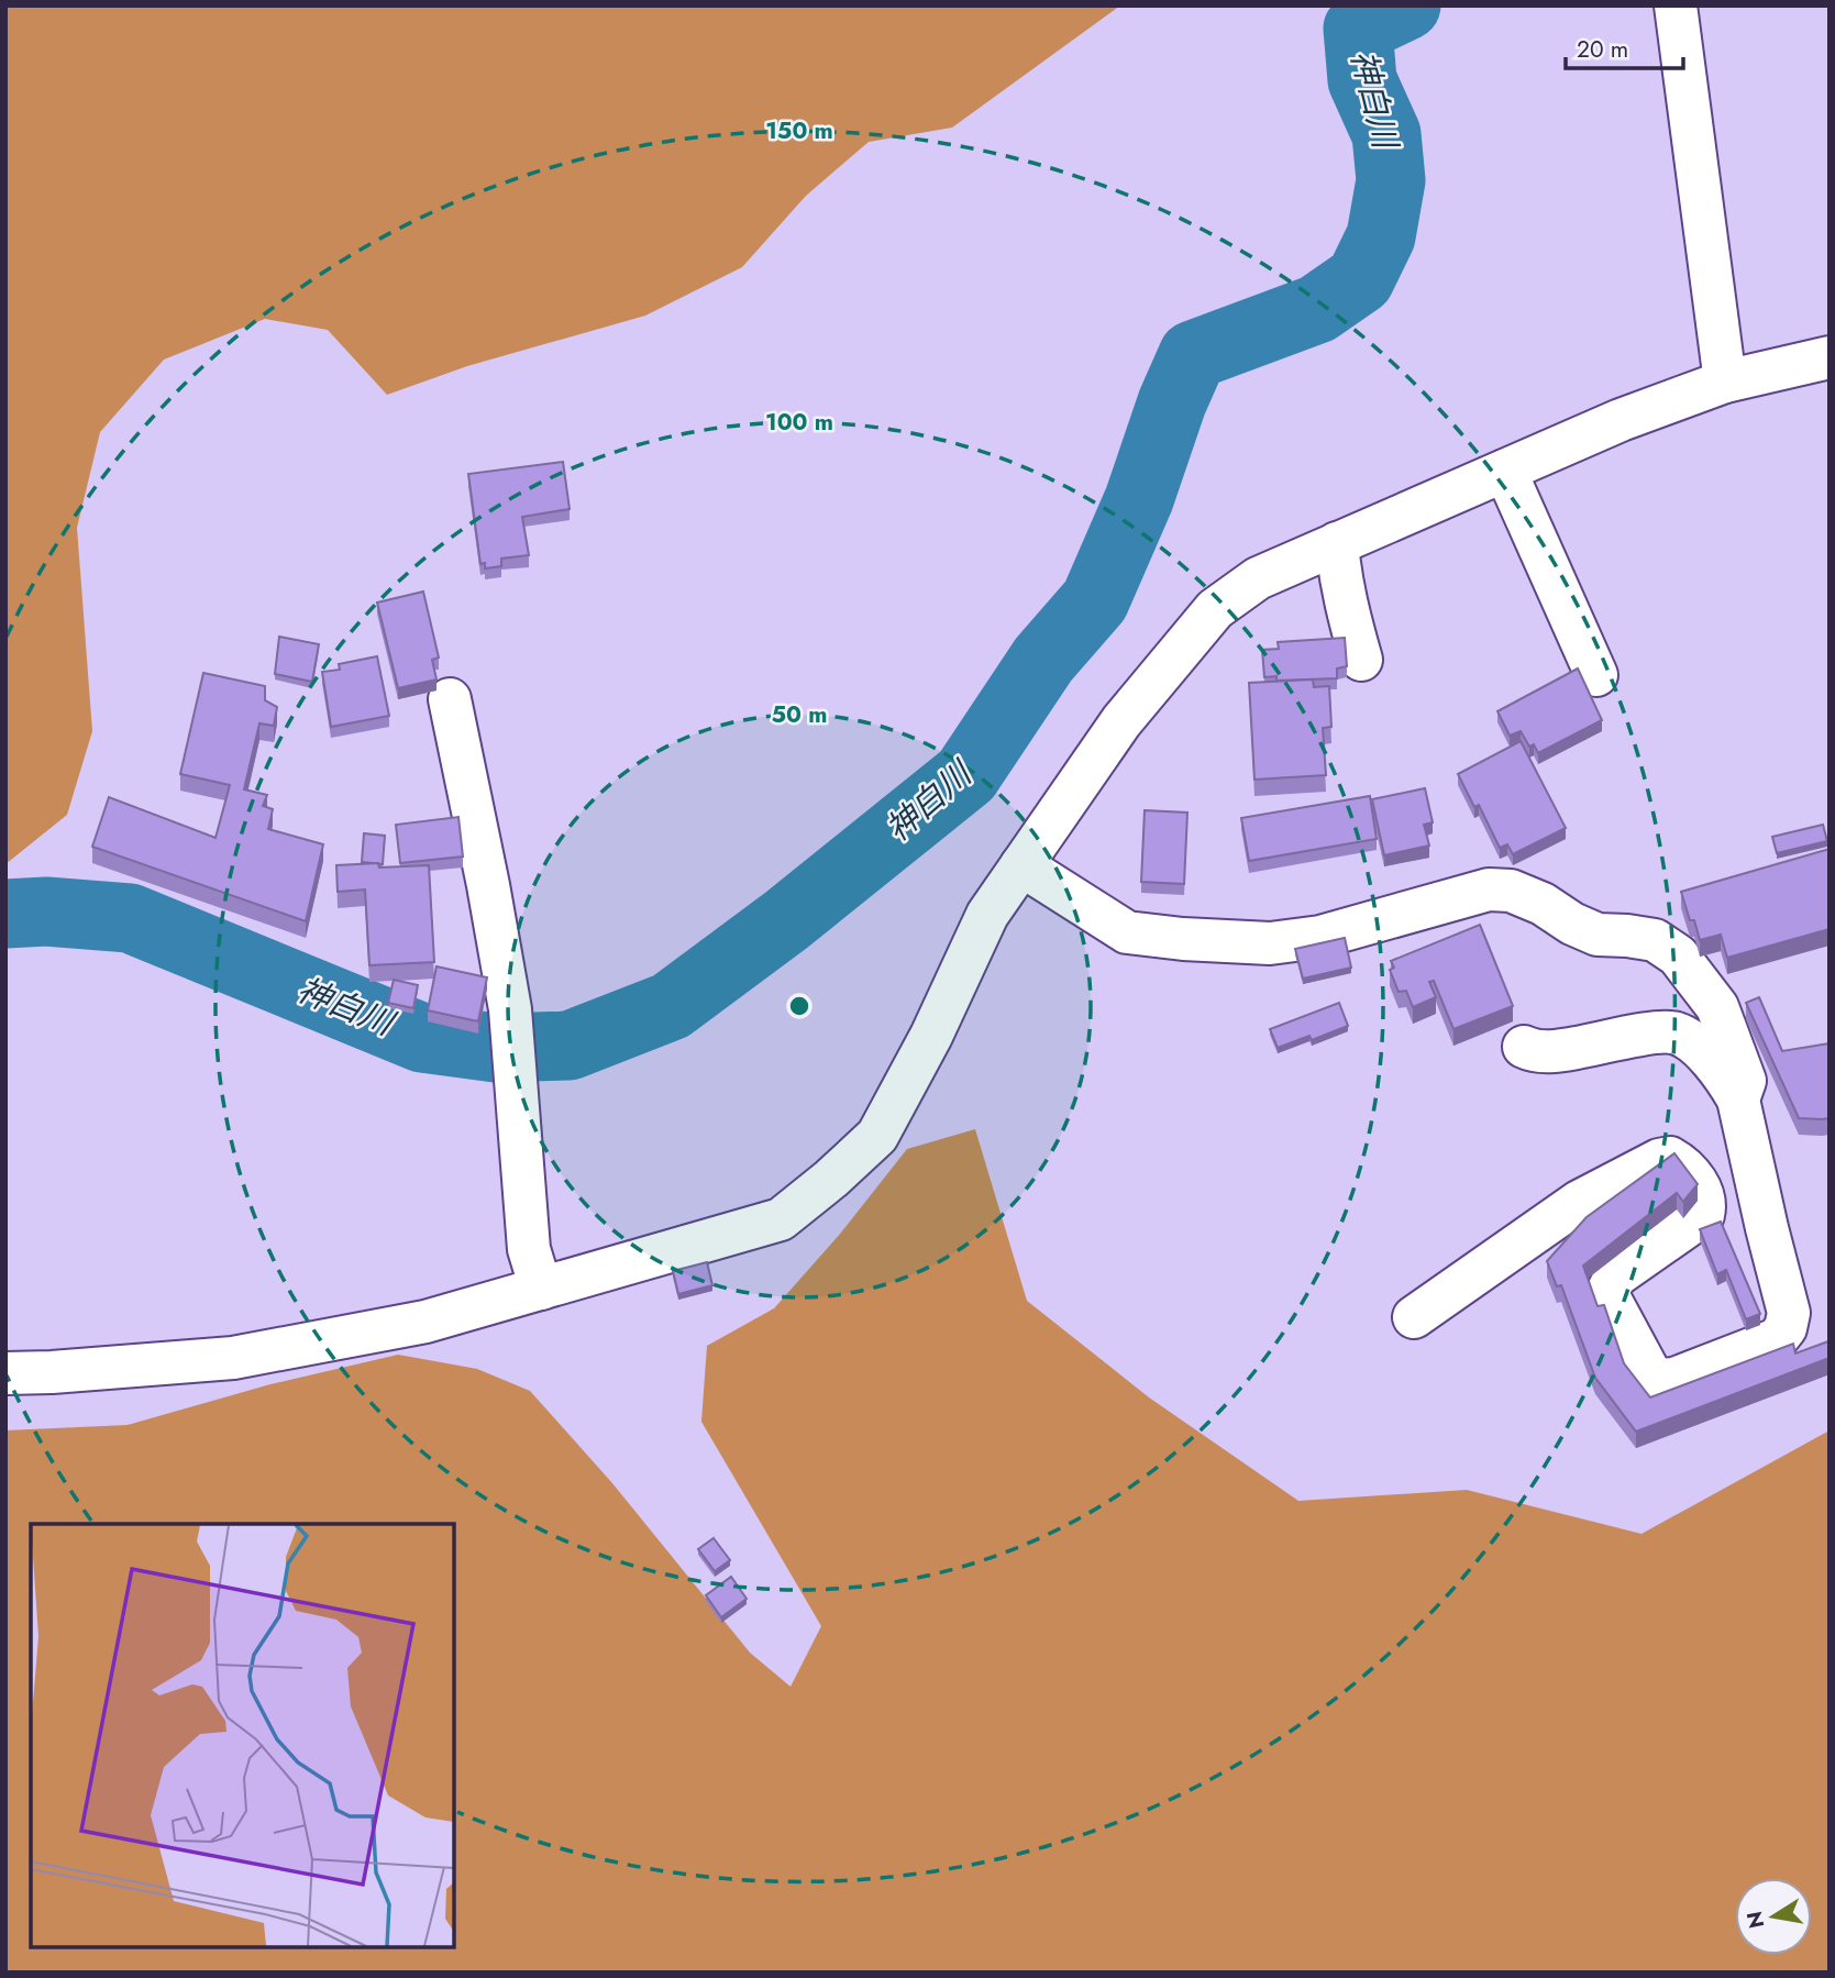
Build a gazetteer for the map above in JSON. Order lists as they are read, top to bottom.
{
  "water": ["神白川"],
  "scale_bar": "20 m",
  "north": "left",
  "rings": ["150 m", "100 m", "50 m"]
}
